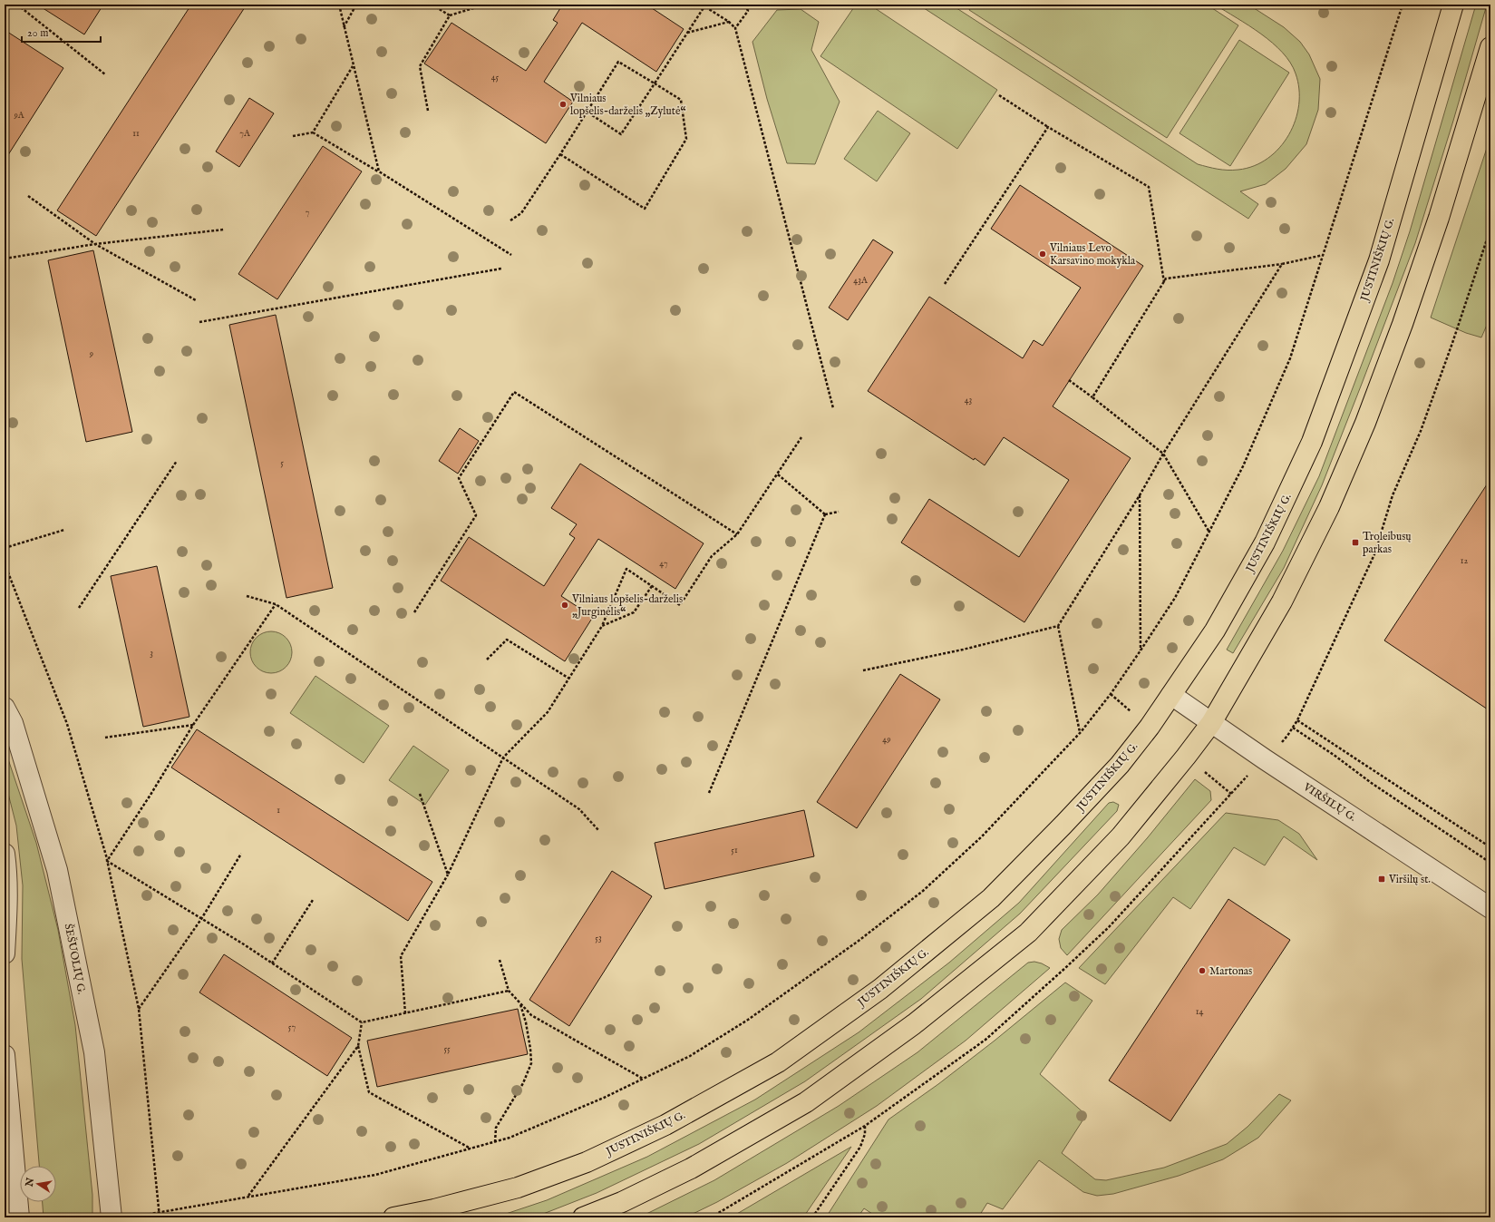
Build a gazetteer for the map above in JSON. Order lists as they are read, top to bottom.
{
  "streets": {
    "main road": ["JUSTINIŠKIŲ G."],
    "street": ["VIRŠILŲ G.", "ŠEŠUOLIŲ G."]
  },
  "crossings": [
    ["JUSTINIŠKIŲ G.", "VIRŠILŲ G."]
  ],
  "places": {
    "other": [
      "Vilniaus lopšelis-darželis „Zylutė“",
      "Vilniaus Levo Karsavino mokykla",
      "Vilniaus lopšelis-darželis „Jurginėlis“",
      "Martonas"
    ],
    "transit": ["Troleibusų parkas", "Viršilų st."]
  },
  "house_numbers": [
    "45",
    "9A",
    "11",
    "7A",
    "7",
    "43A",
    "9",
    "43",
    "5",
    "12",
    "47",
    "3",
    "49",
    "1",
    "51",
    "53",
    "14",
    "57",
    "55"
  ],
  "scale_bar": "20 m",
  "north": "left"
}
